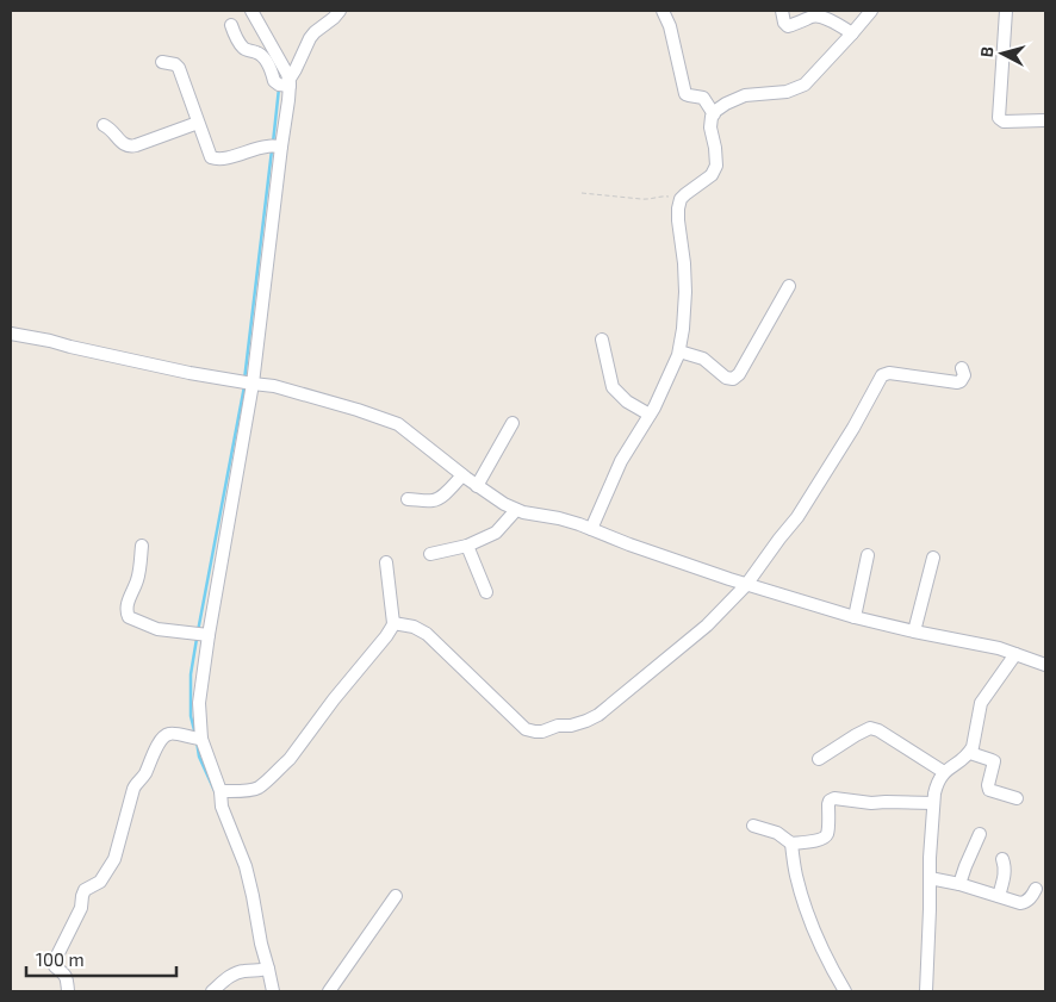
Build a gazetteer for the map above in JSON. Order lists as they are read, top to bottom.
{
  "scale_bar": "100 m",
  "north": "left"
}
